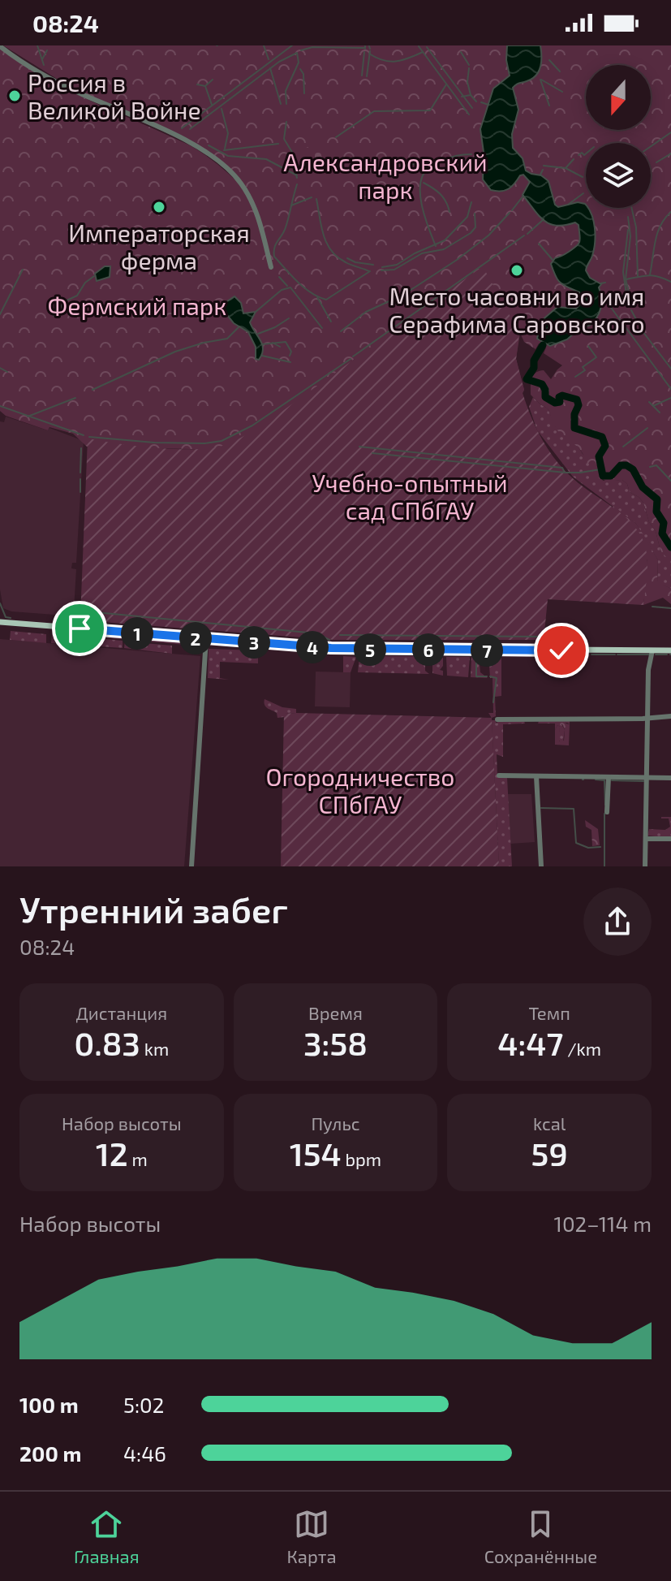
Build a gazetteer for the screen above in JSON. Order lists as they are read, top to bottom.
{
  "parks": [
    "Александровский парк",
    "Фермский парк",
    "Учебно-опытный сад СПбГАУ",
    "Огородничество СПбГАУ"
  ],
  "places": ["Россия в Великой Войне", "Императорская ферма", "Место часовни во имя Серафима Саровского"],
  "north": "bottom",
  "page": {
    "status": "08:24",
    "pins": [
      "1",
      "2",
      "3",
      "4",
      "5",
      "6",
      "7"
    ],
    "heading": ["Утренний забег", "08:24"],
    "stats": [
      ["Дистанция", "0.83 km"],
      ["Время", "3:58"],
      ["Темп", "4:47 /km"],
      ["Набор высоты", "12 m"],
      ["Пульс", "154 bpm"],
      ["kcal", "59"]
    ],
    "chart": ["Набор высоты", "102–114 m"],
    "list": [
      {
        "name": "100 m",
        "note": "5:02"
      },
      {
        "name": "200 m",
        "note": "4:46"
      }
    ],
    "tabs": ["Главная", "Карта", "Сохранённые"]
  }
}
